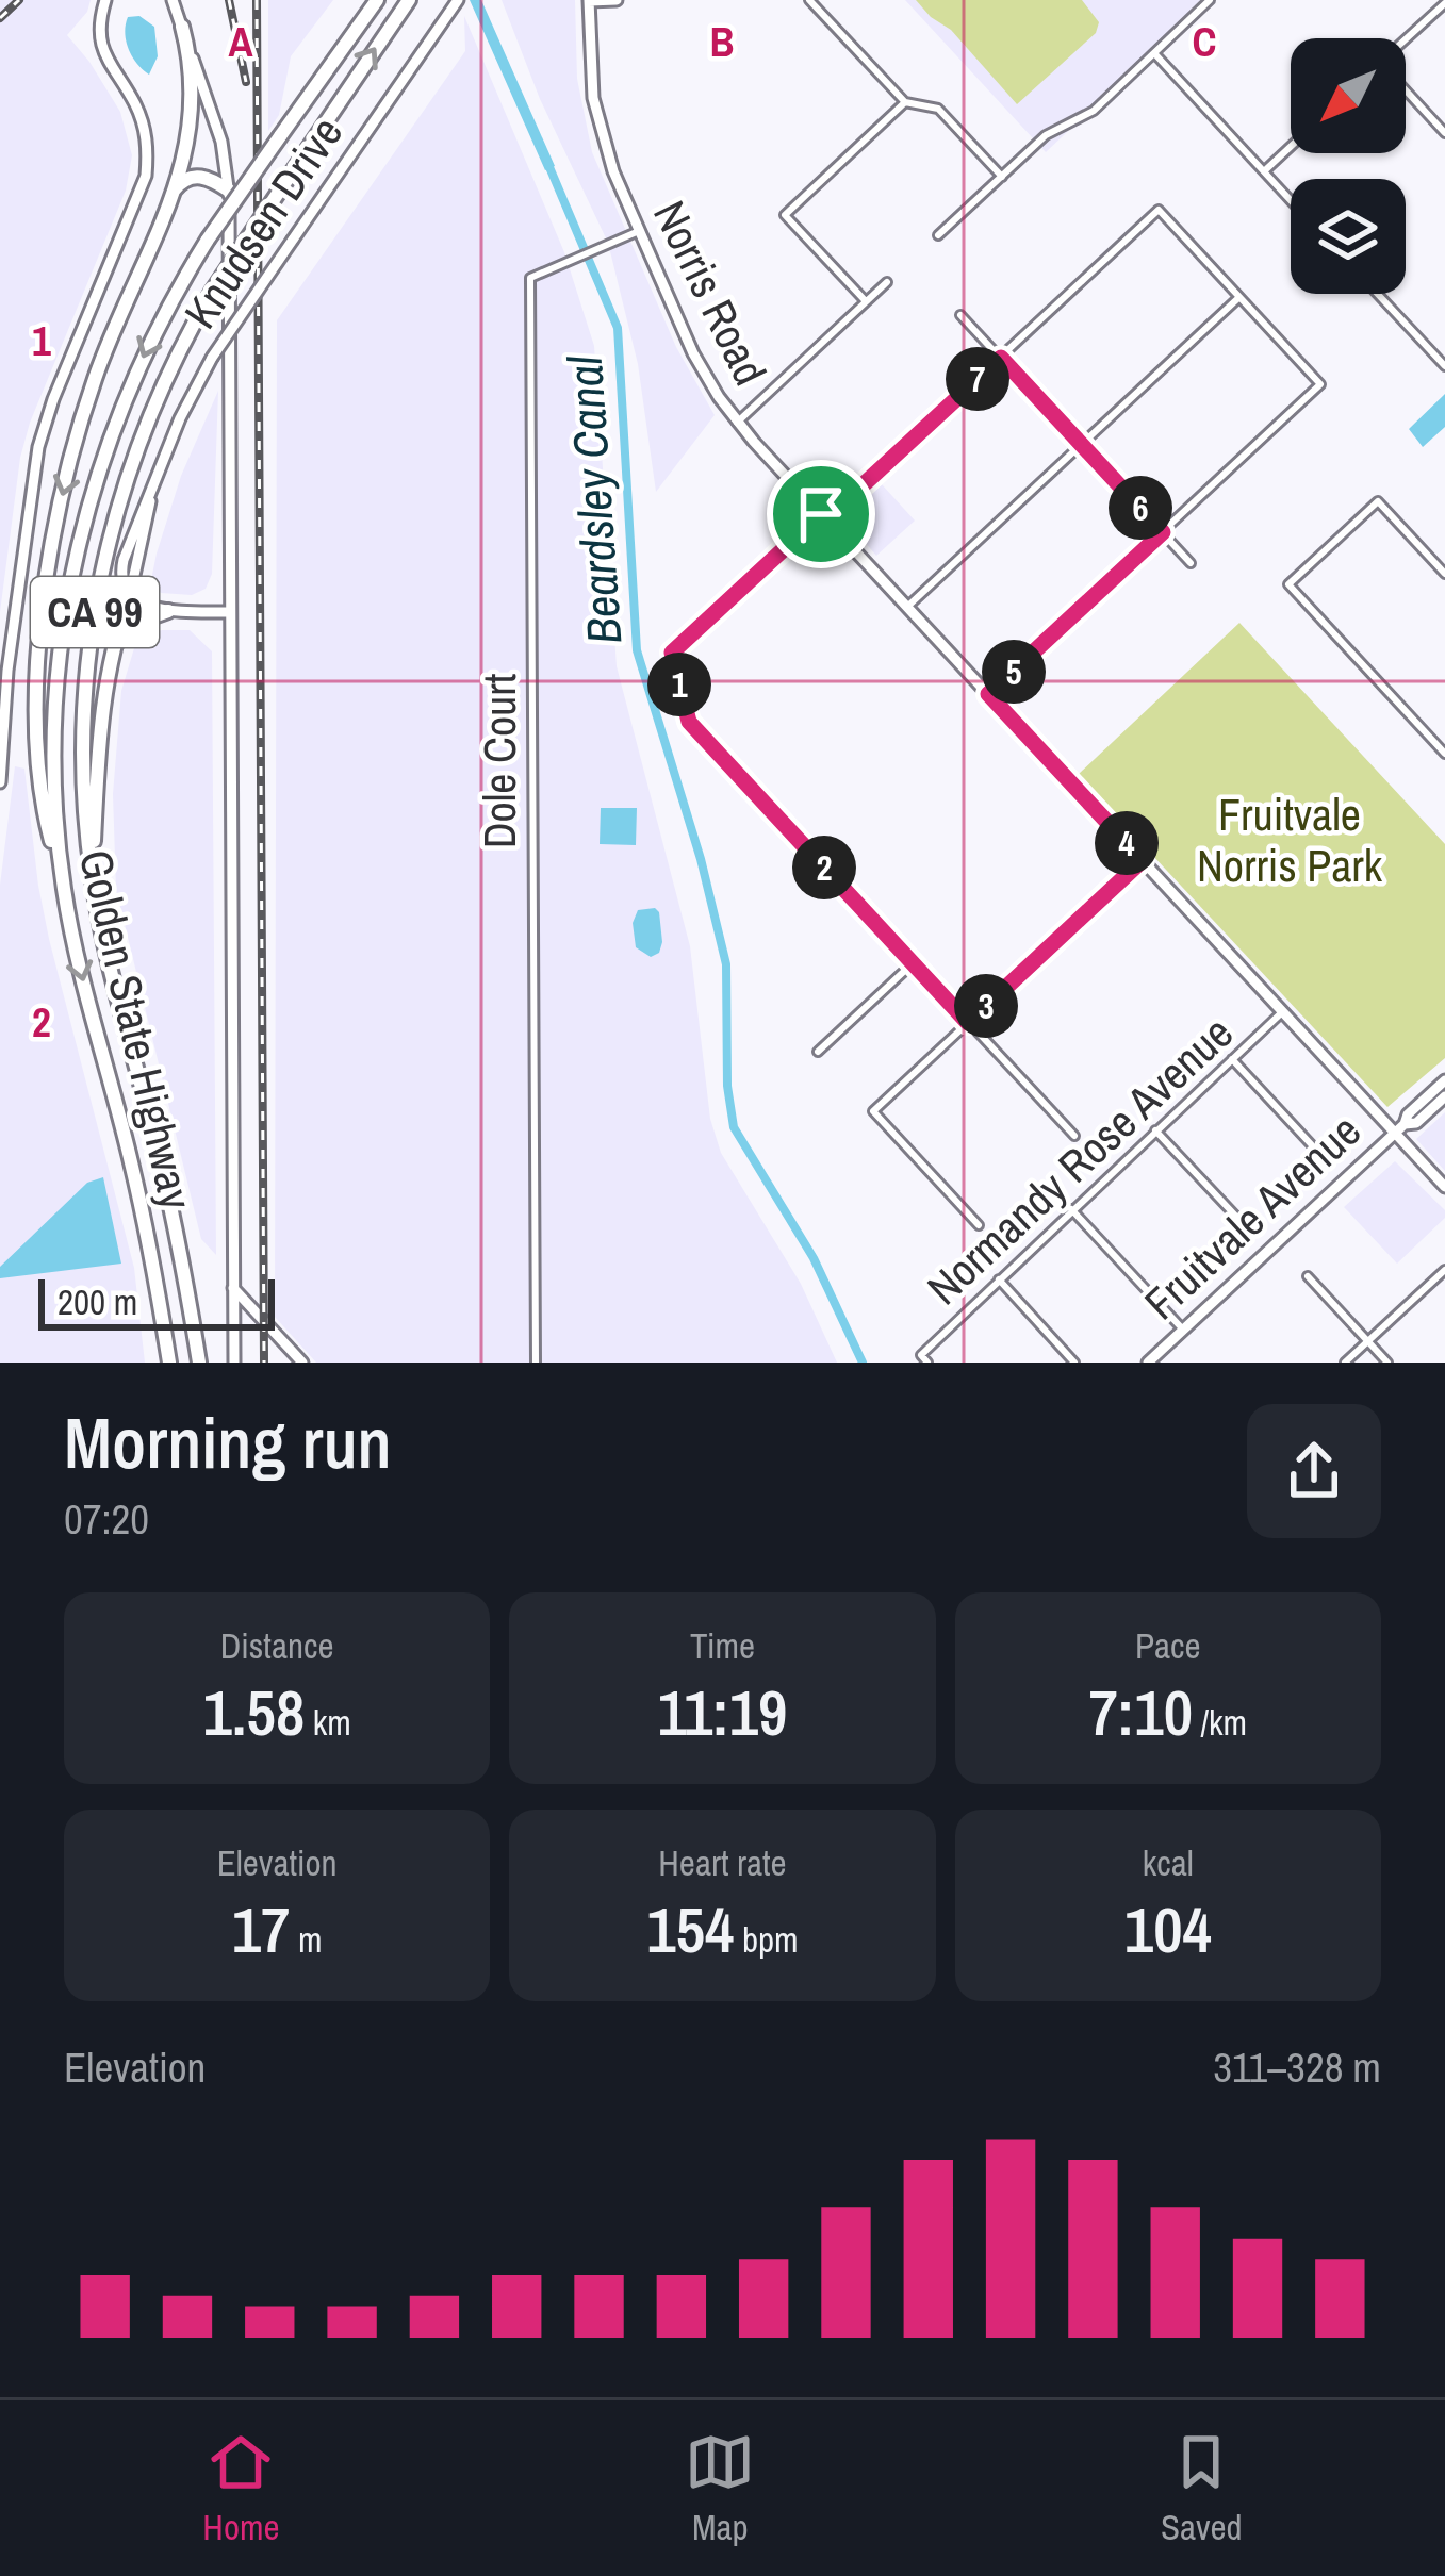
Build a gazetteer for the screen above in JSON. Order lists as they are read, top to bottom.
{
  "streets": {
    "highway": ["CA 99", "Golden State Highway"],
    "street": [
      "Knudsen Drive",
      "Norris Road",
      "Dole Court",
      "Normandy Rose Avenue",
      "Fruitvale Avenue"
    ]
  },
  "crossings": [
    ["Norris Road", "Dole Court"],
    ["Norris Road", "Normandy Rose Avenue"],
    ["Norris Road", "Fruitvale Avenue"]
  ],
  "water": ["Beardsley Canal"],
  "parks": ["Fruitvale Norris Park"],
  "scale_bar": "200 m",
  "north": "bottom left",
  "page": {
    "pins": [
      "7",
      "6",
      "5",
      "1",
      "4",
      "2",
      "3"
    ],
    "scale": "200 m",
    "heading": ["Morning run", "07:20"],
    "stats": [
      ["Distance", "1.58 km"],
      ["Time", "11:19"],
      ["Pace", "7:10 /km"],
      ["Elevation", "17 m"],
      ["Heart rate", "154 bpm"],
      ["kcal", "104"]
    ],
    "chart": ["Elevation", "311–328 m"],
    "tabs": ["Home", "Map", "Saved"]
  },
  "grid": {
    "columns": ["A", "B", "C"],
    "rows": ["1", "2"]
  }
}
